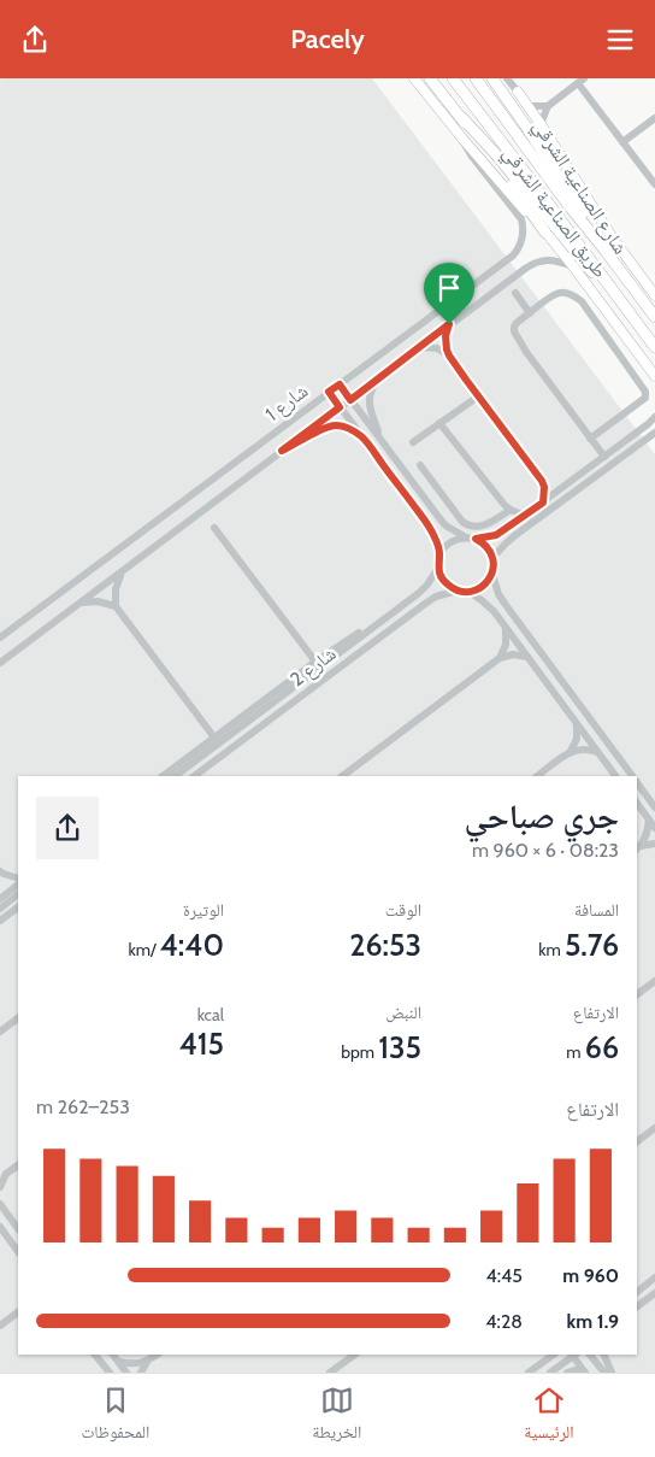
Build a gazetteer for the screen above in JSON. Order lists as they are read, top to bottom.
{
  "streets": {
    "highway": ["طريق الصناعية الشرقي"],
    "main road": ["شارع الصناعية الشرقي"],
    "street": ["شارع 1", "شارع 2"]
  },
  "page": {
    "header": "Pacely",
    "heading": ["جري صباحي", "08:23 · 6 × 960 m"],
    "stats": [
      ["المسافة", "5.76 km"],
      ["الوقت", "26:53"],
      ["الوتيرة", "4:40 /km"],
      ["الارتفاع", "66 m"],
      ["النبض", "135 bpm"],
      ["kcal", "415"]
    ],
    "chart": ["الارتفاع", "253–262 m"],
    "list": [
      {
        "name": "960 m",
        "note": "4:45"
      },
      {
        "name": "1.9 km",
        "note": "4:28"
      }
    ],
    "tabs": ["الرئيسية", "الخريطة", "المحفوظات"]
  }
}
